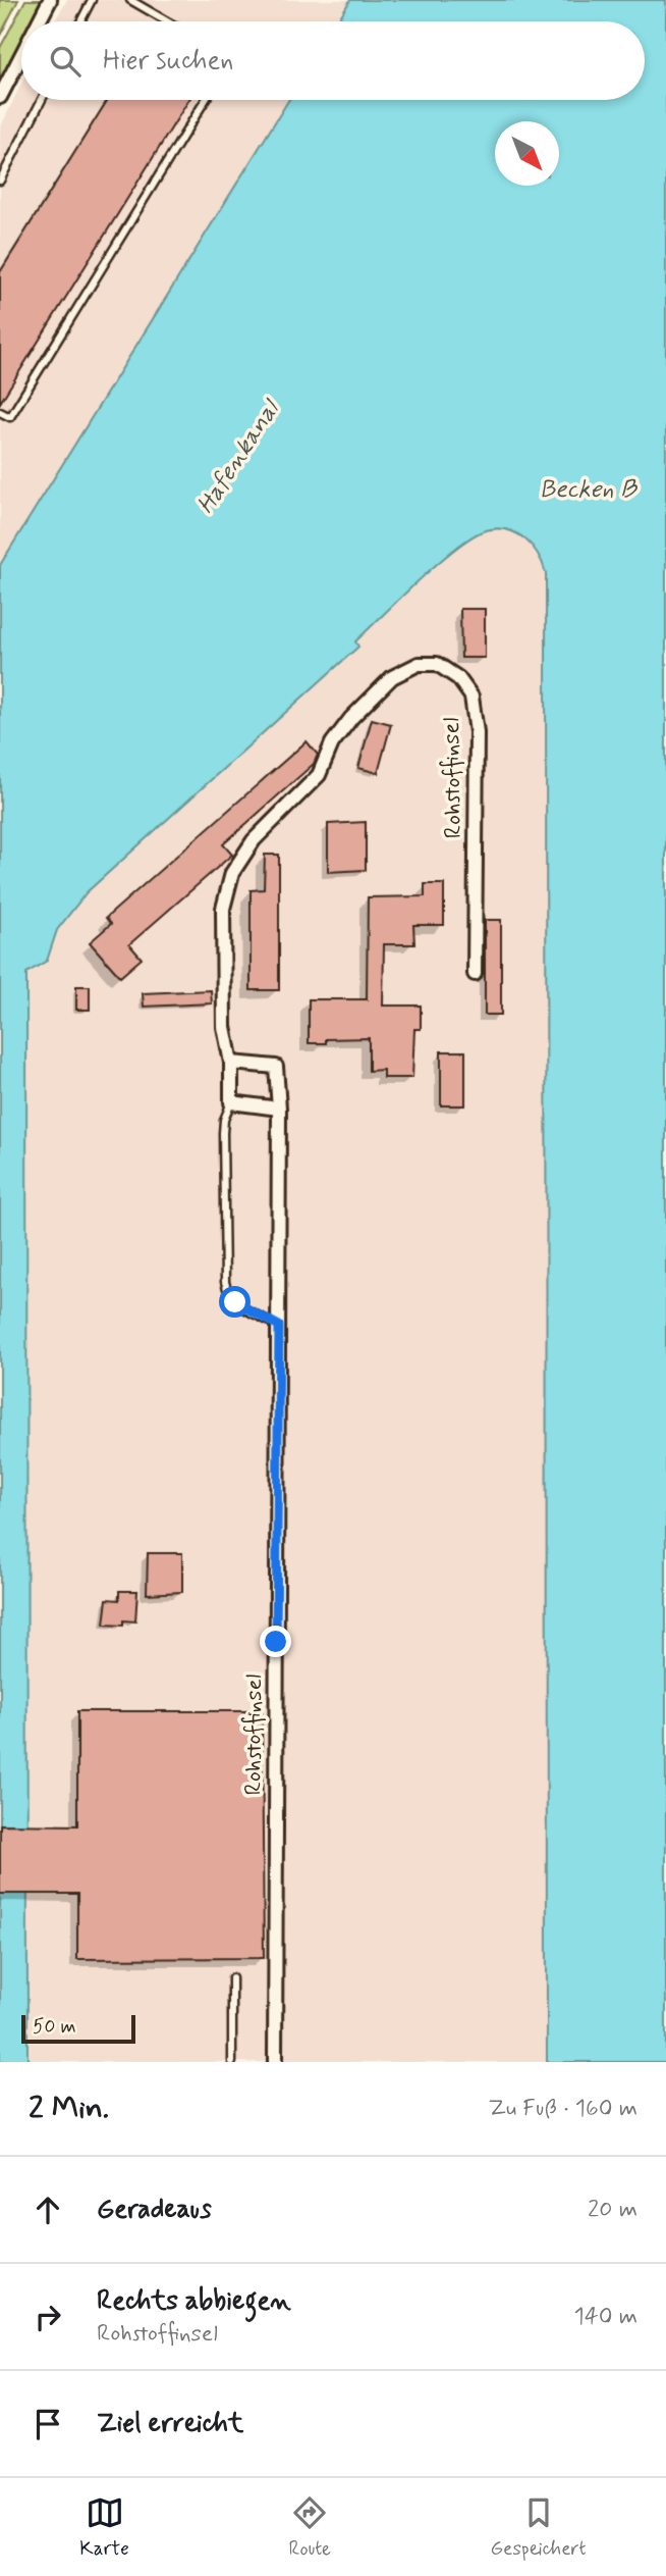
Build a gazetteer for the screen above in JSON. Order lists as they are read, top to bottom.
{
  "streets": {
    "street": ["Rohstoffinsel"]
  },
  "water": ["Hafenkanal", "Becken B"],
  "scale_bar": "50 m",
  "north": "bottom right",
  "page": {
    "search": "Hier suchen",
    "scale": "50 m",
    "heading": ["2 Min.", "Zu Fuß · 160 m"],
    "list": [
      ["Geradeaus", "20 m"],
      ["Rechts abbiegen", "Rohstoffinsel", "140 m"],
      "Ziel erreicht"
    ],
    "nav": ["Karte", "Route", "Gespeichert"]
  }
}
